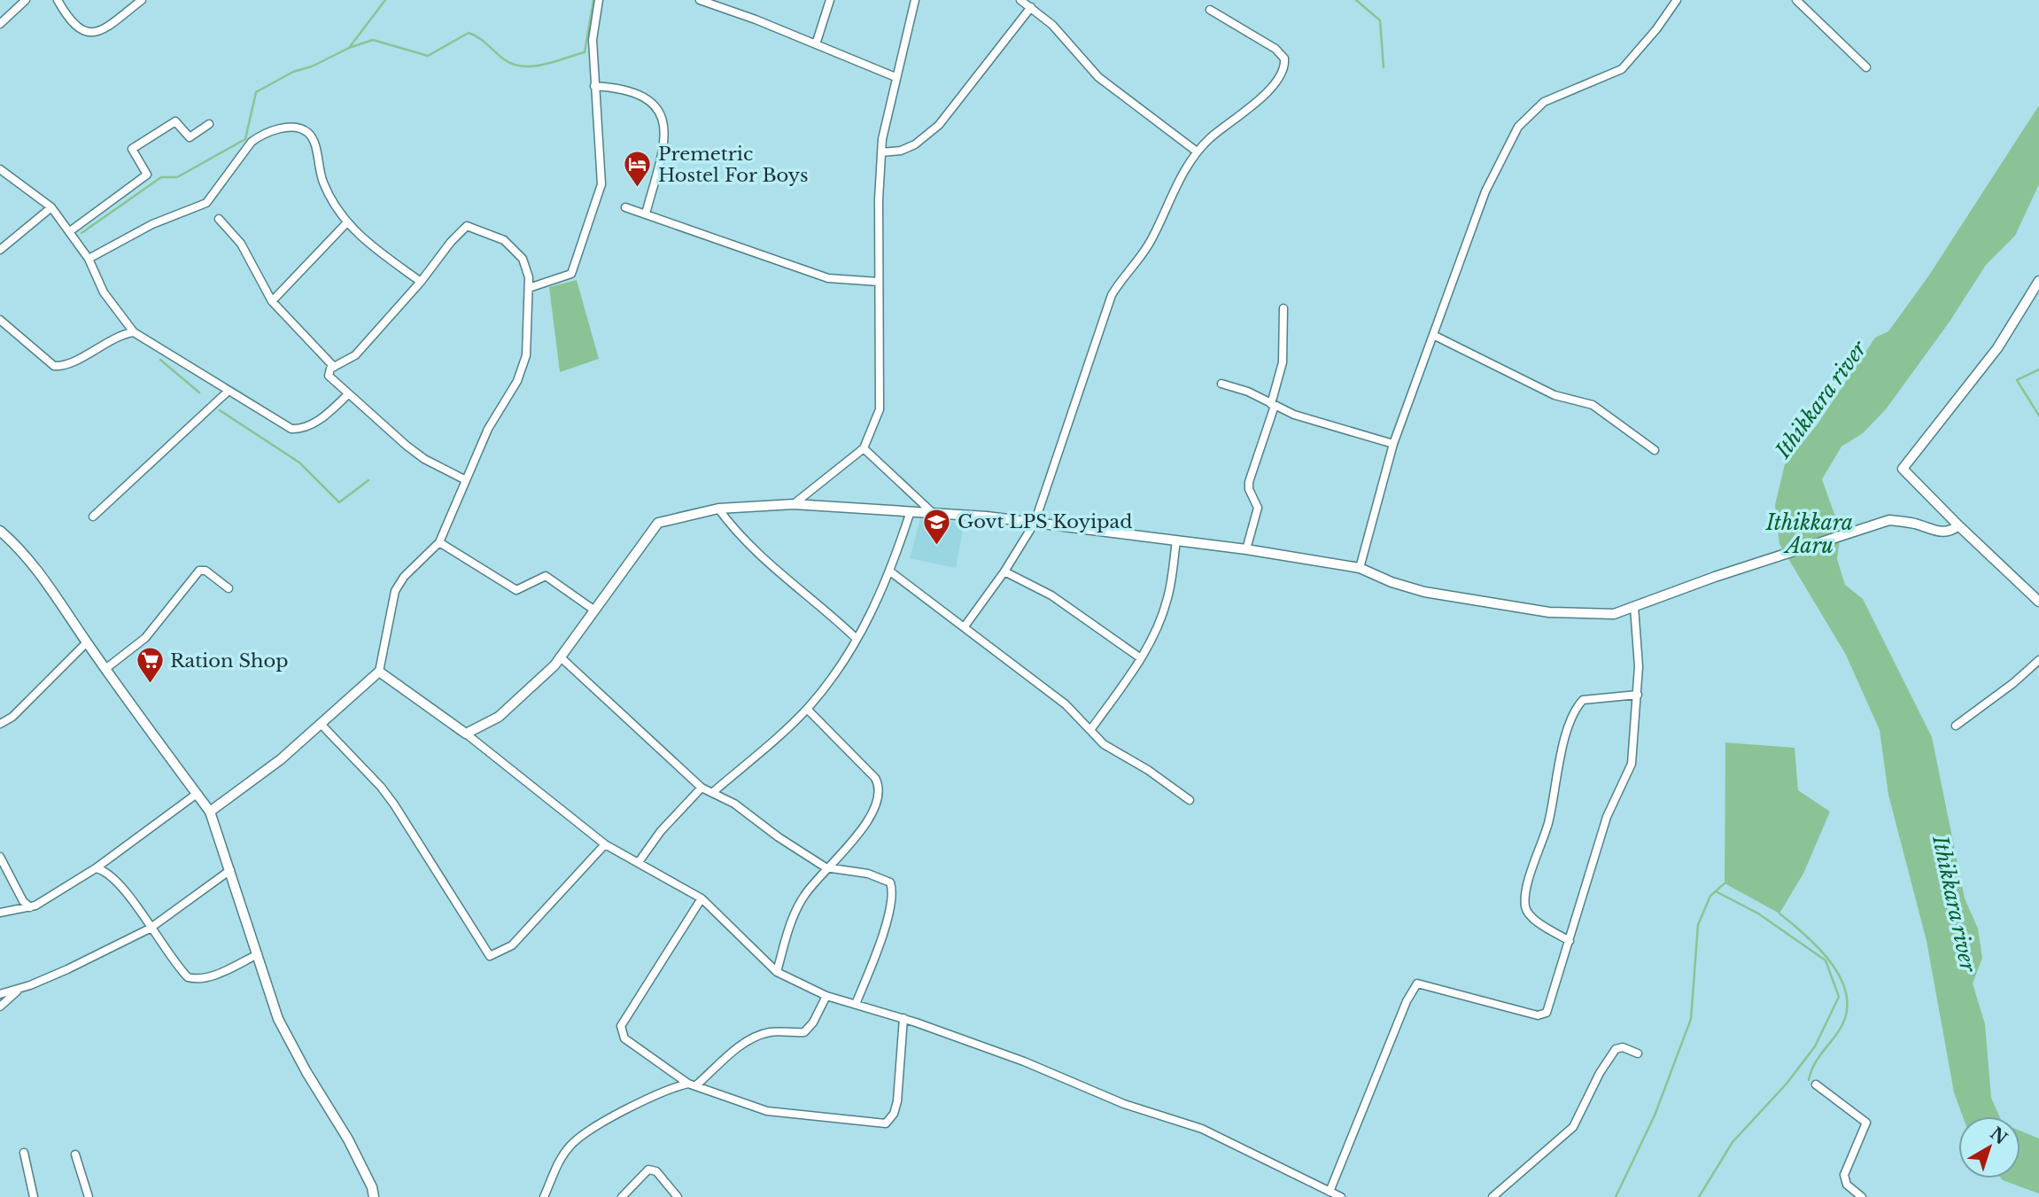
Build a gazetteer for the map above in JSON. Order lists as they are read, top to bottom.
{
  "water": ["Ithikkara river", "Ithikkara Aaru"],
  "places": {
    "hotel": ["Premetric Hostel For Boys"],
    "school or university": ["Govt LPS Koyipad"],
    "supermarket": ["Ration Shop"]
  },
  "north": "top right"
}
